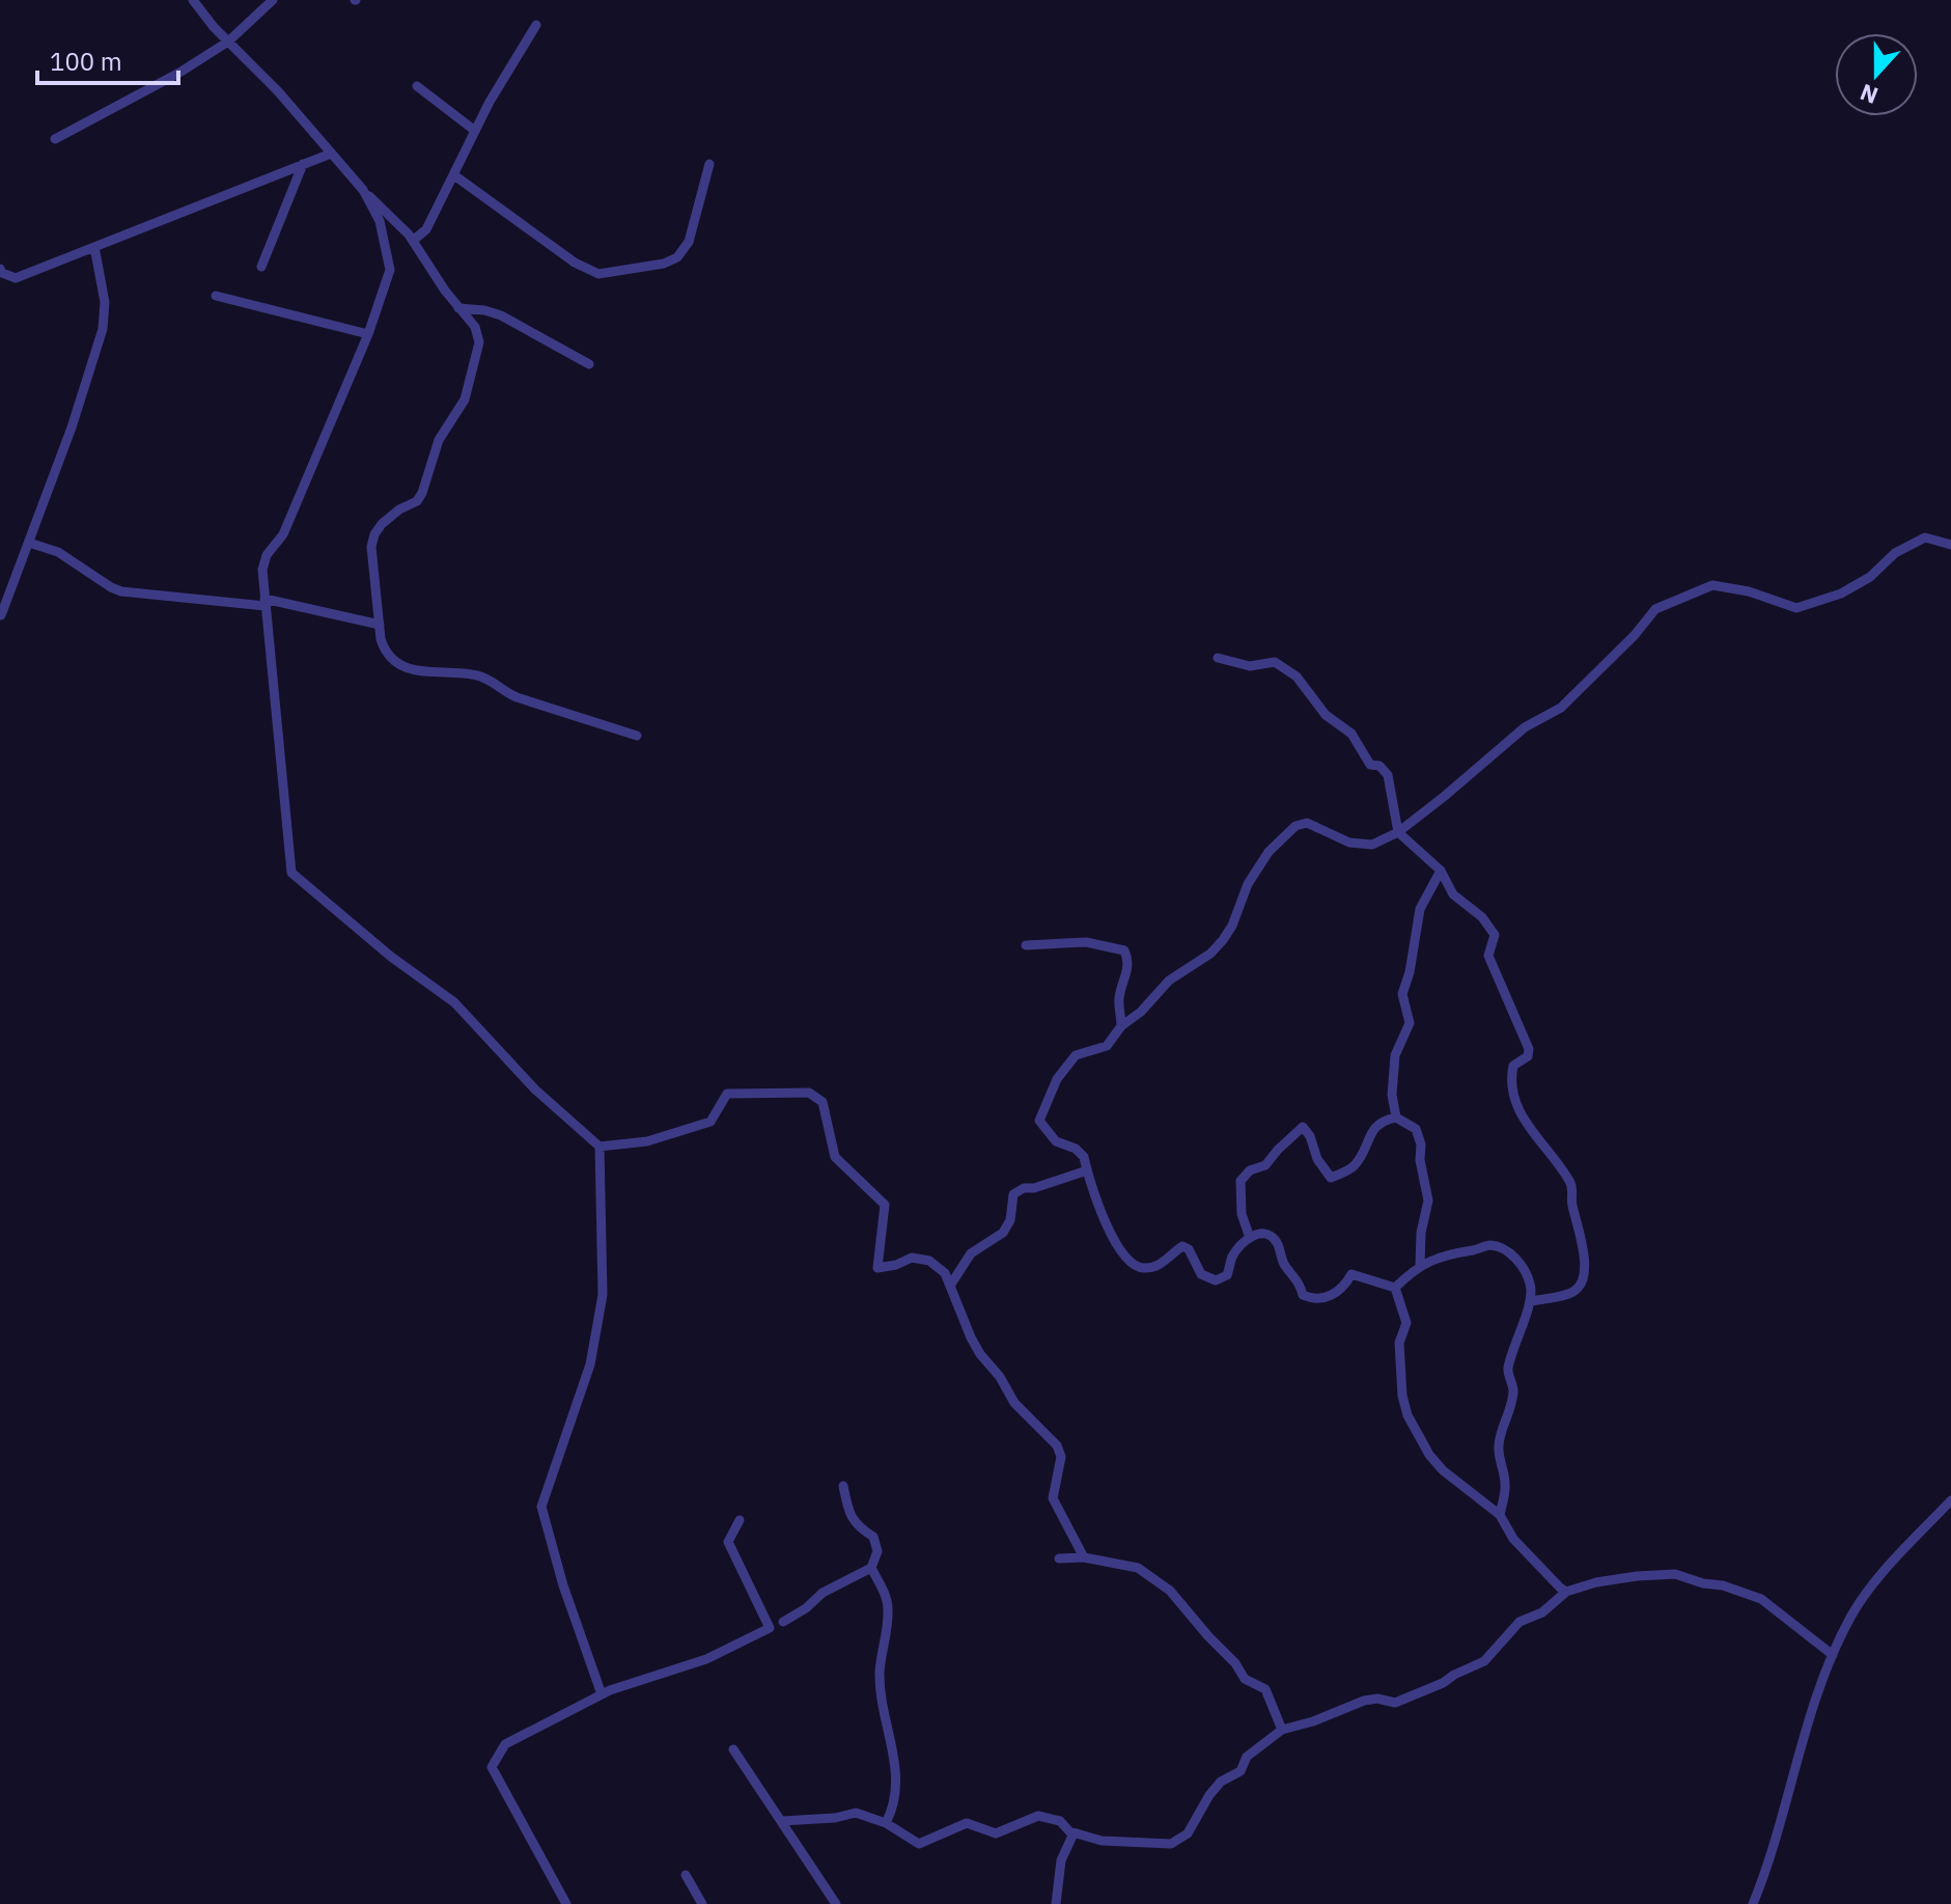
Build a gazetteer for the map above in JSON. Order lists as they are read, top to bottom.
{
  "scale_bar": "100 m",
  "north": "bottom"
}
